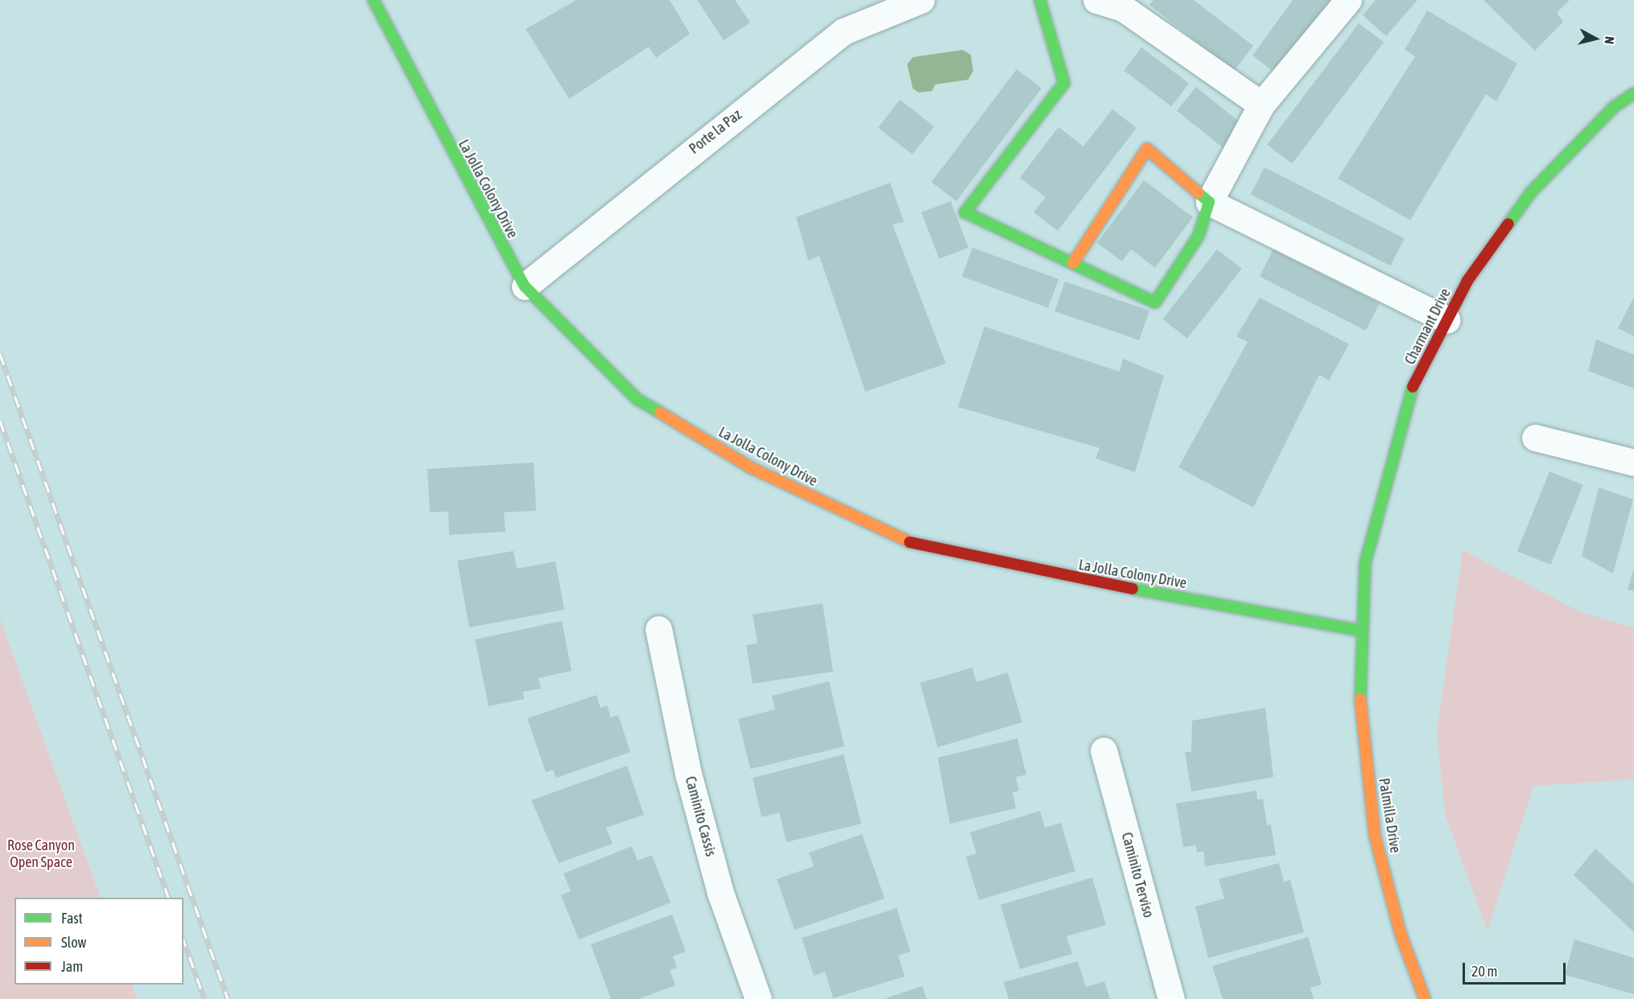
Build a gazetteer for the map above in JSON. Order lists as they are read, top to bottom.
{
  "streets": {
    "street": [
      "Porte la Paz",
      "La Jolla Colony Drive",
      "Charmant Drive",
      "Palmilla Drive",
      "Caminito Cassis",
      "Caminito Terviso"
    ]
  },
  "crossings": [
    ["Porte la Paz", "La Jolla Colony Drive"],
    ["La Jolla Colony Drive", "Charmant Drive"],
    ["La Jolla Colony Drive", "Palmilla Drive"],
    ["Charmant Drive", "Palmilla Drive"]
  ],
  "parks": ["Rose Canyon Open Space"],
  "legend": ["Fast", "Slow", "Jam"],
  "scale_bar": "20 m",
  "north": "right"
}
